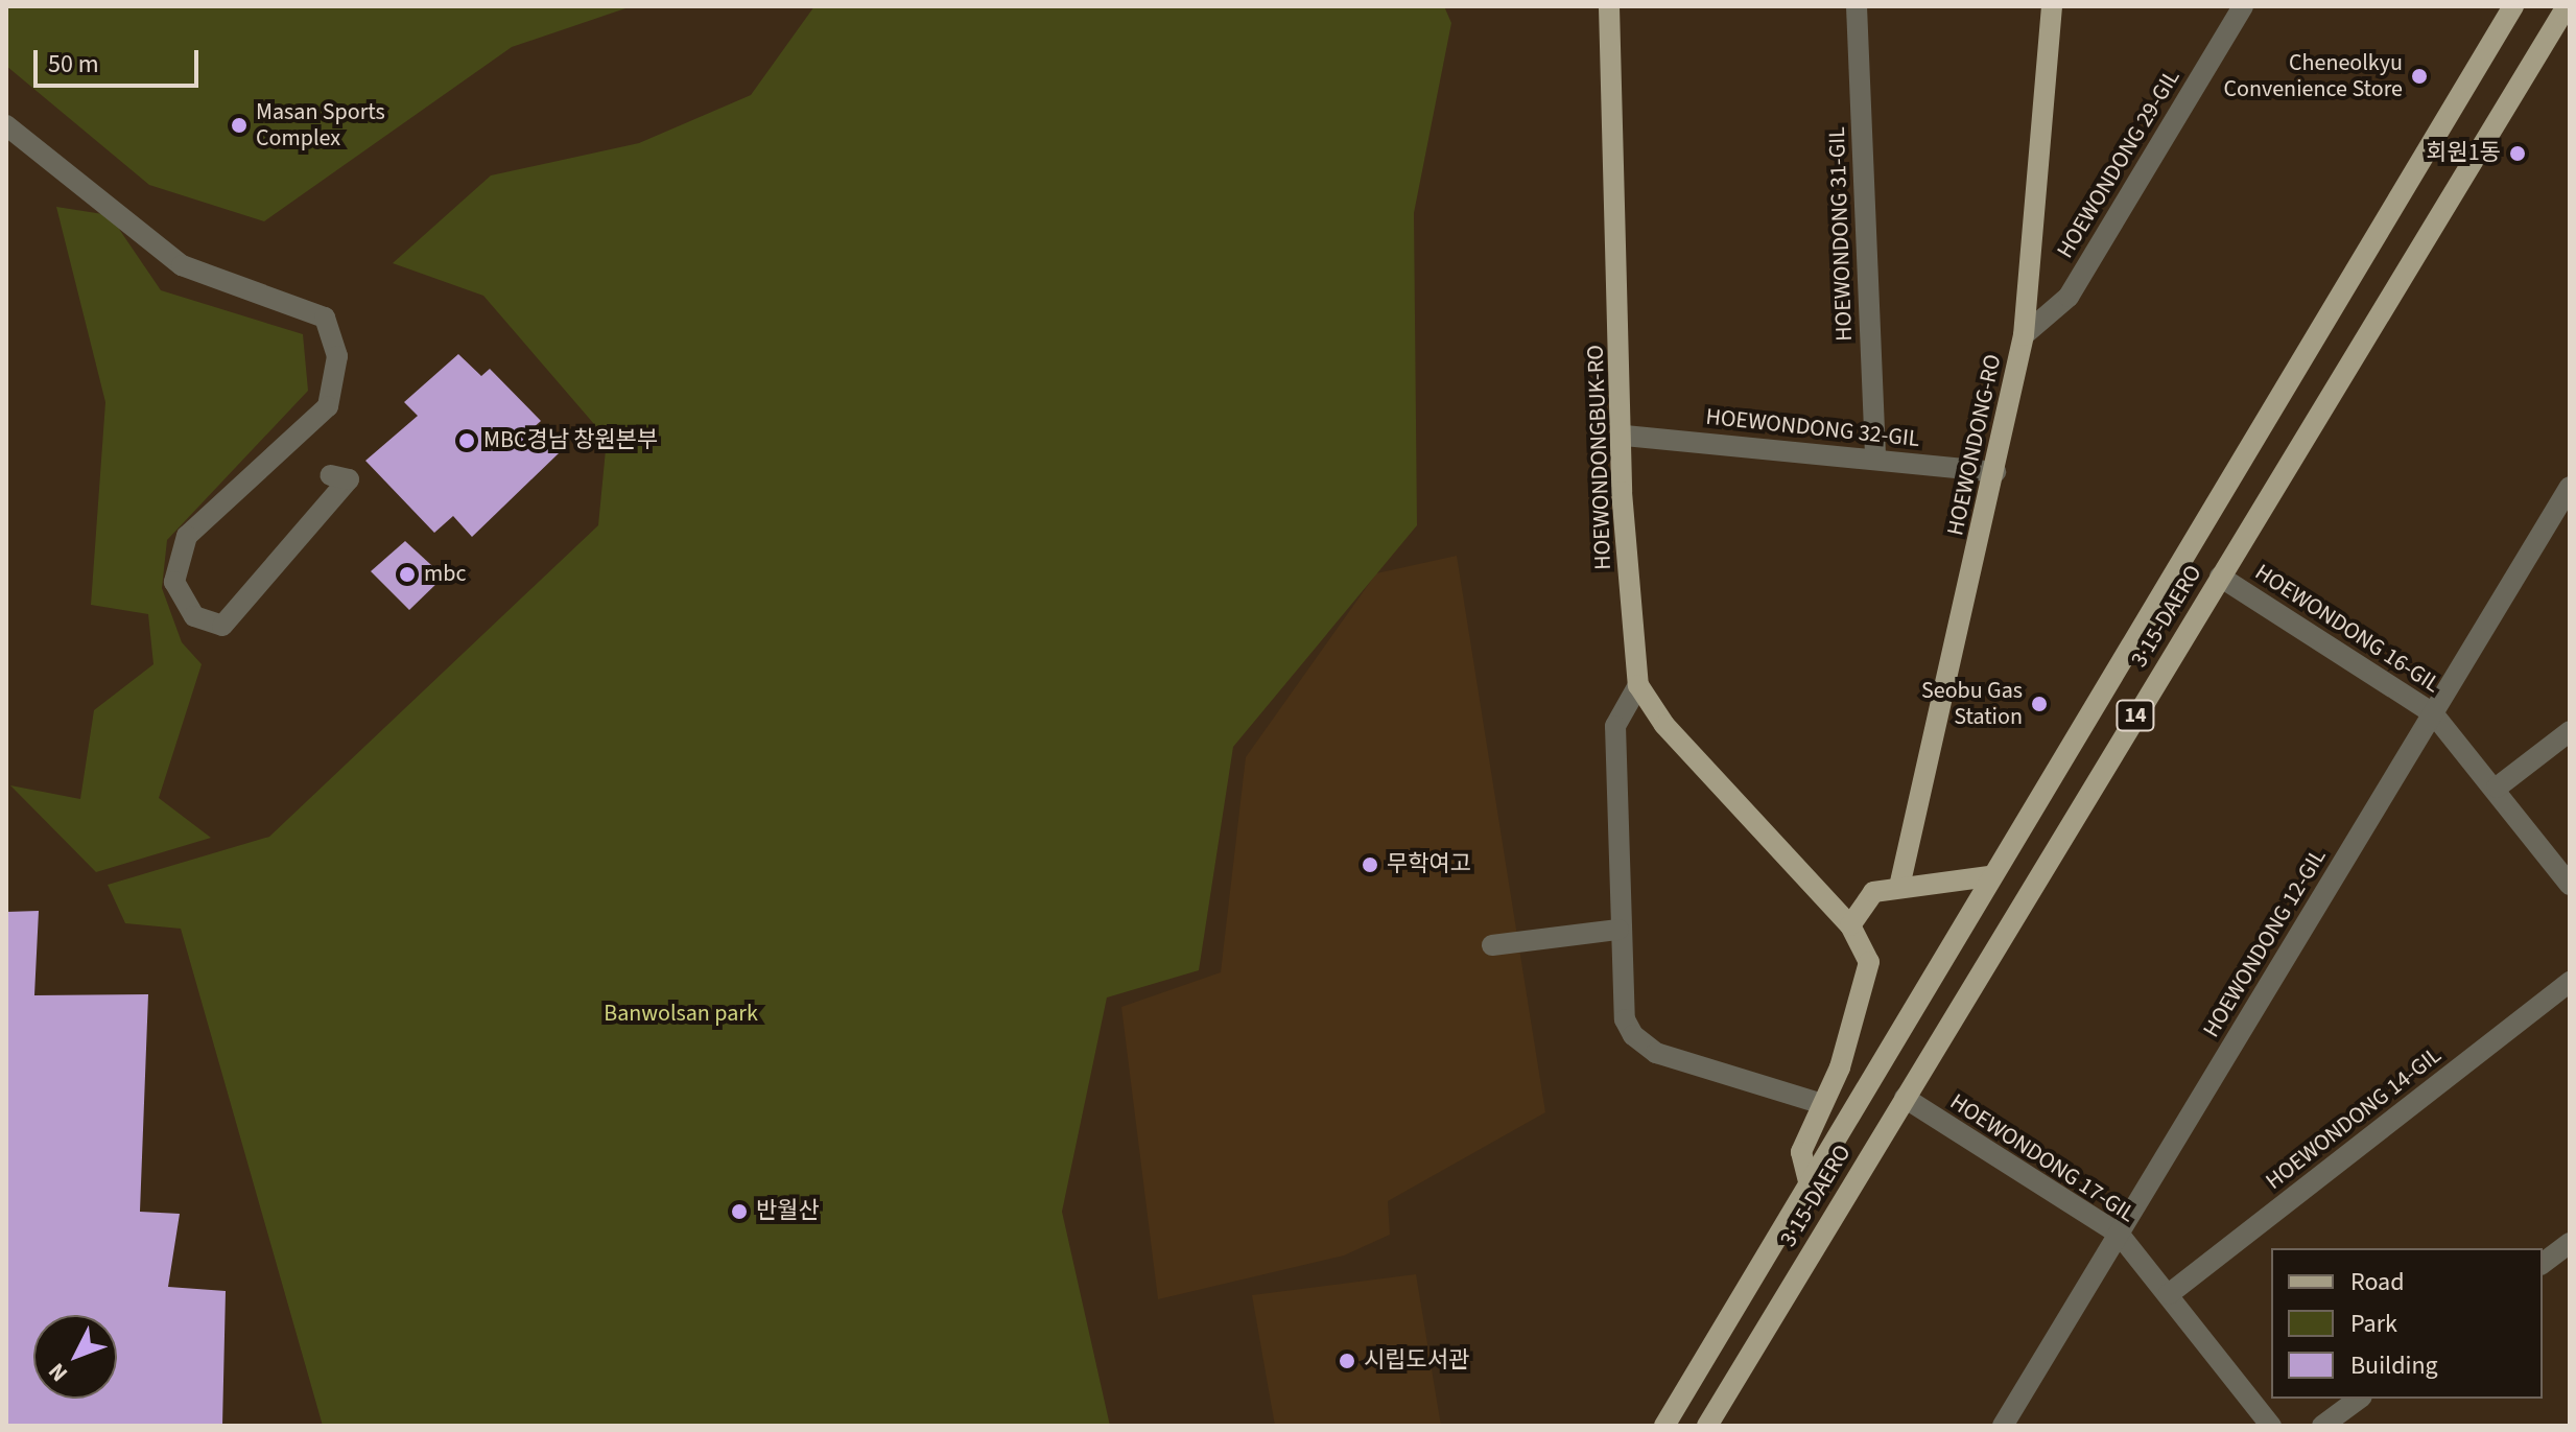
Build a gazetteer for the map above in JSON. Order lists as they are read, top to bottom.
{
  "streets": {
    "main road": [
      "HOEWONDONG-RO",
      "HOEWONDONGBUK-RO",
      "3·15-DAERO",
      "14"
    ],
    "street": [
      "HOEWONDONG 29-GIL",
      "HOEWONDONG 31-GIL",
      "HOEWONDONG 32-GIL",
      "HOEWONDONG 16-GIL",
      "HOEWONDONG 12-GIL",
      "HOEWONDONG 14-GIL",
      "HOEWONDONG 17-GIL"
    ]
  },
  "crossings": [
    ["HOEWONDONG 29-GIL", "HOEWONDONG-RO"],
    ["HOEWONDONG 31-GIL", "HOEWONDONG 32-GIL"],
    ["HOEWONDONG 32-GIL", "HOEWONDONG-RO"],
    ["HOEWONDONG 32-GIL", "HOEWONDONGBUK-RO"],
    ["HOEWONDONGBUK-RO", "3·15-DAERO"],
    ["3·15-DAERO", "HOEWONDONG 16-GIL"],
    ["3·15-DAERO", "HOEWONDONG 17-GIL"],
    ["HOEWONDONG 16-GIL", "HOEWONDONG 12-GIL"],
    ["HOEWONDONG 12-GIL", "HOEWONDONG 17-GIL"],
    ["HOEWONDONG 14-GIL", "HOEWONDONG 17-GIL"]
  ],
  "parks": ["Banwolsan park"],
  "places": [
    "Cheneolkyu Convenience Store",
    "Masan Sports Complex",
    "회원1동",
    "MBC경남 창원본부",
    "mbc",
    "Seobu Gas Station",
    "무학여고",
    "반월산",
    "시립도서관"
  ],
  "legend": ["Road", "Park", "Building"],
  "scale_bar": "50 m",
  "north": "bottom left"
}
